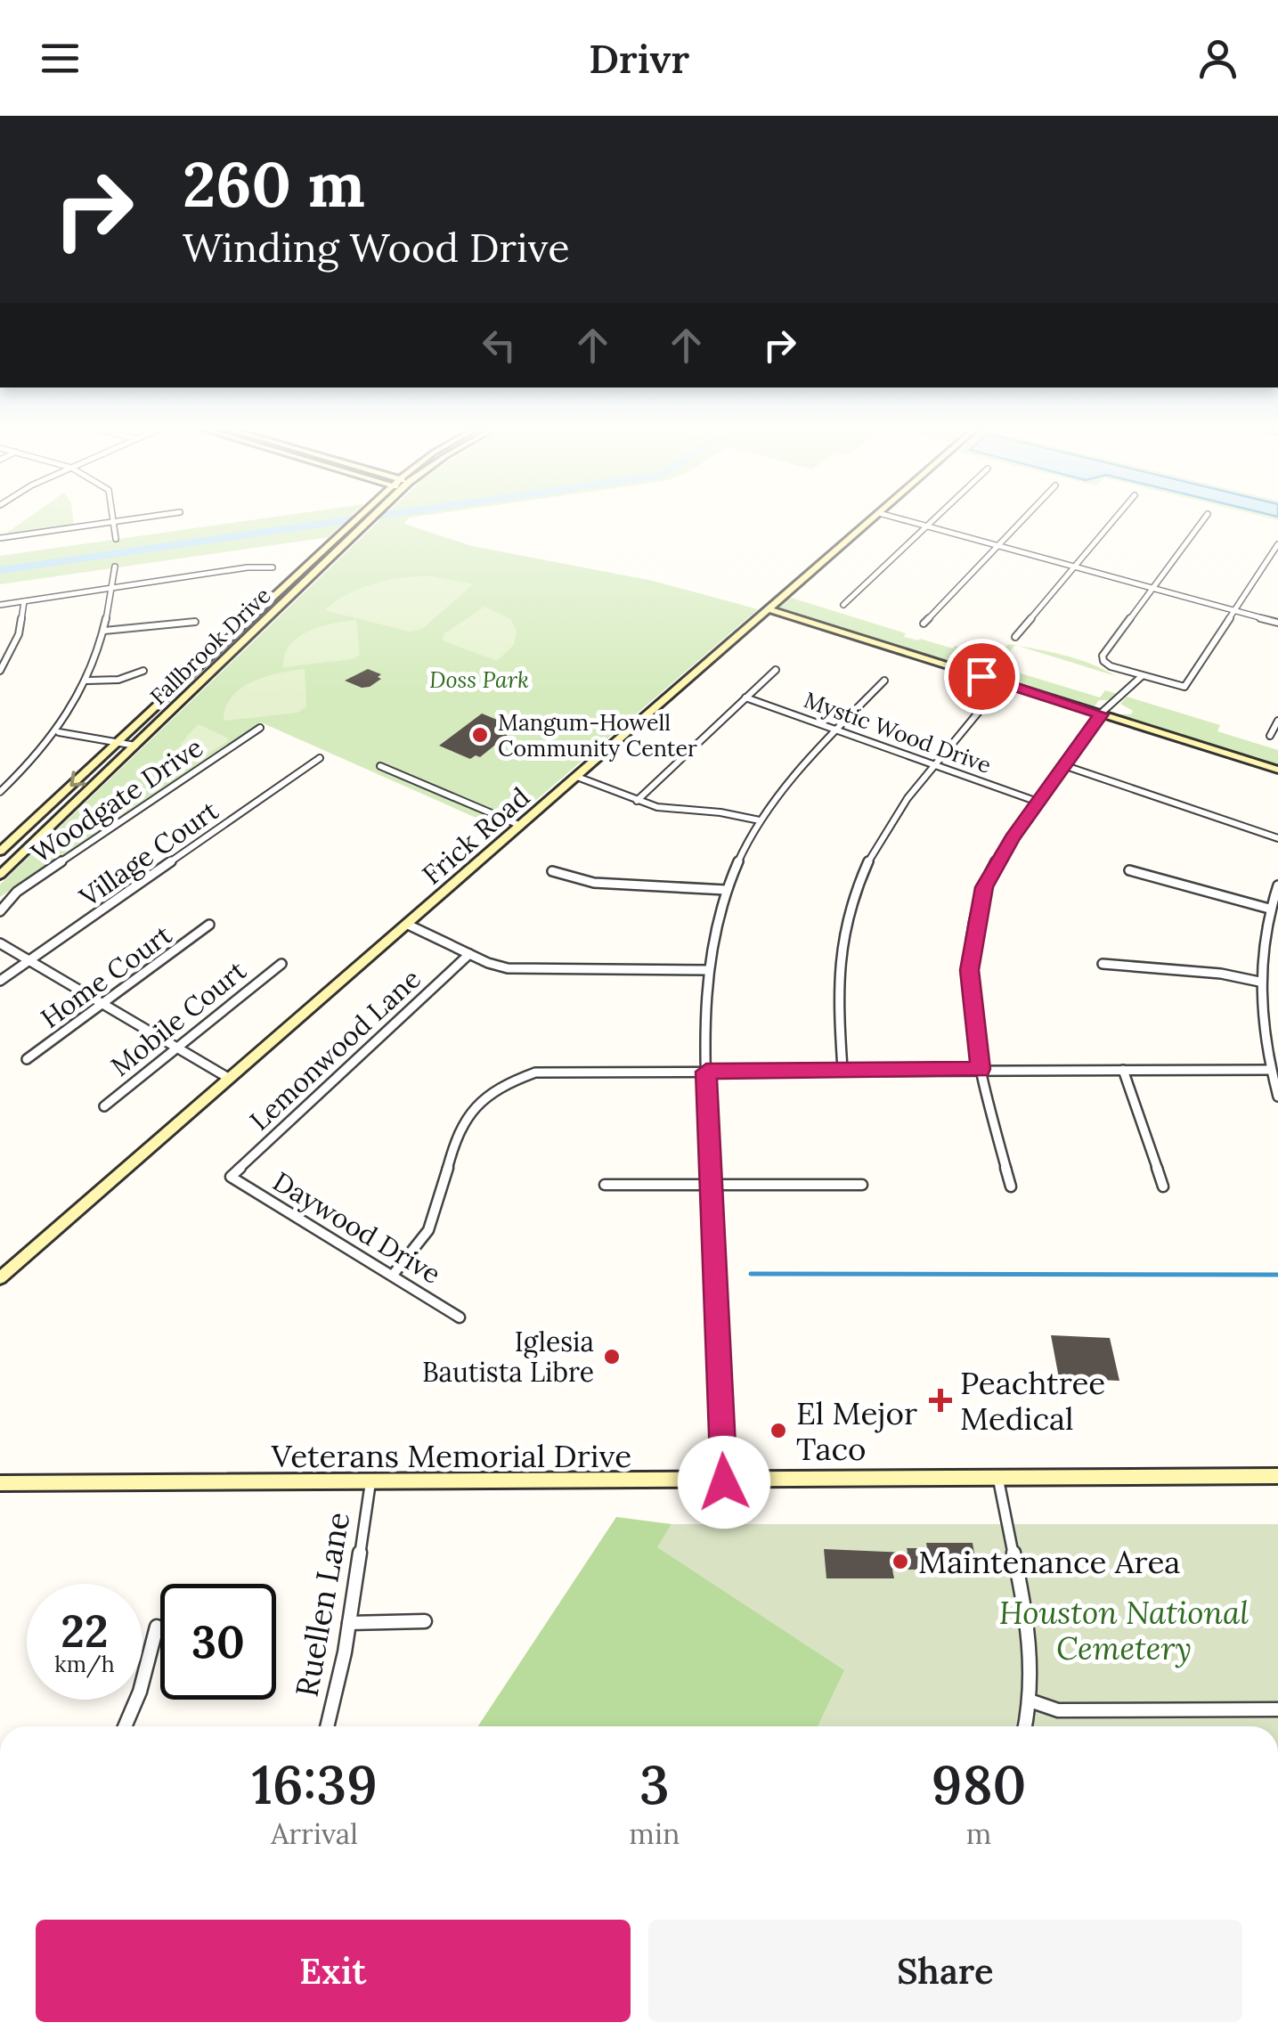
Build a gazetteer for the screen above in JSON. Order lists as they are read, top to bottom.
{
  "streets": {
    "street": [
      "Fallbrook Drive",
      "Mystic Wood Drive",
      "Woodgate Drive",
      "Frick Road",
      "Village Court",
      "Home Court",
      "Mobile Court",
      "Lemonwood Lane",
      "Daywood Drive",
      "Veterans Memorial Drive",
      "Ruellen Lane"
    ]
  },
  "crossings": [
    ["Lemonwood Lane", "Daywood Drive"],
    ["Veterans Memorial Drive", "Ruellen Lane"]
  ],
  "parks": ["Doss Park", "Houston National Cemetery"],
  "places": {
    "other": [
      "Mangum-Howell Community Center",
      "Iglesia Bautista Libre",
      "El Mejor Taco",
      "Maintenance Area"
    ],
    "health": ["Peachtree Medical"]
  },
  "page": {
    "header": "Drivr",
    "turn": ["260 m", "Winding Wood Drive"],
    "speed": "22 km/h",
    "limit": "30",
    "eta": [
      "16:39",
      "Arrival",
      "3",
      "min",
      "980",
      "m"
    ],
    "buttons": ["Exit", "Share"]
  }
}
